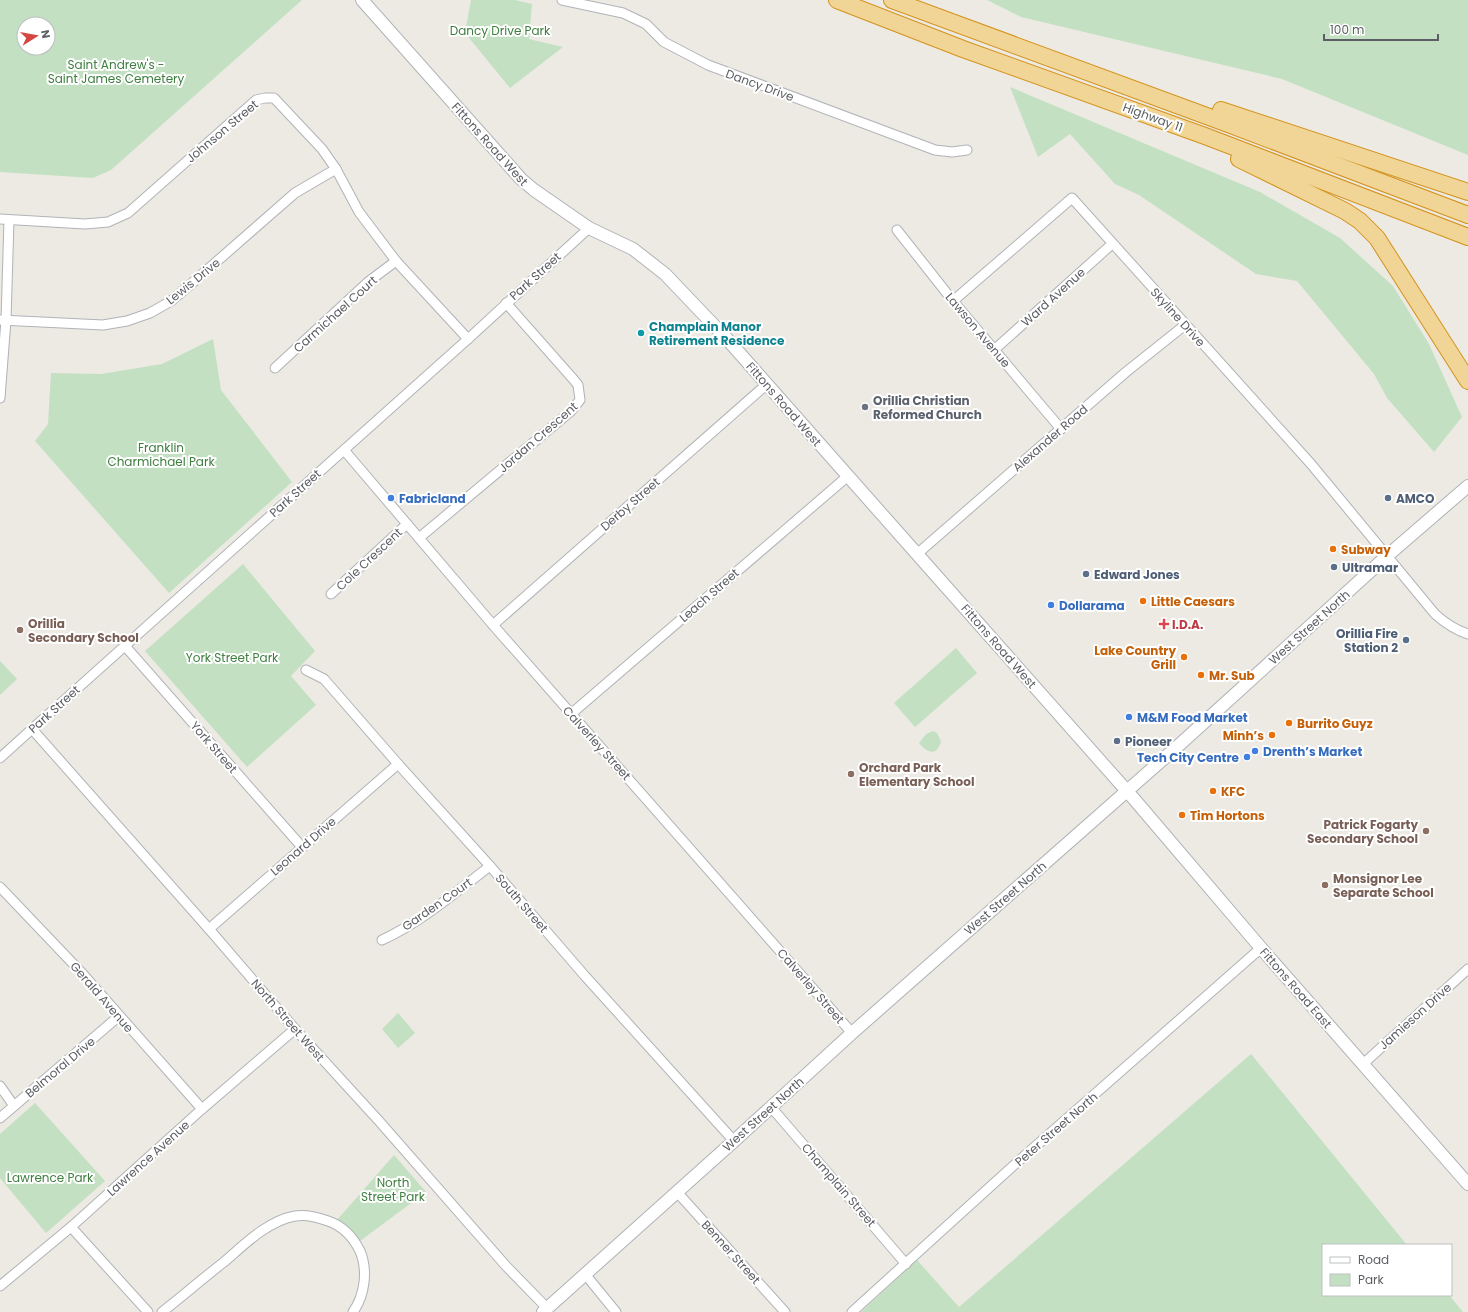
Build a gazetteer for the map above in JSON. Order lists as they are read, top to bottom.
{
  "streets": {
    "highway": ["Highway 11"],
    "street": [
      "Dancy Drive",
      "Johnson Street",
      "Fittons Road West",
      "Park Street",
      "Lewis Drive",
      "Ward Avenue",
      "Carmichael Court",
      "Skyline Drive",
      "Lawson Avenue",
      "Jordan Crescent",
      "Alexander Road",
      "Derby Street",
      "Cole Crescent",
      "Leach Street",
      "West Street North",
      "Calverley Street",
      "York Street",
      "Leonard Drive",
      "South Street",
      "Garden Court",
      "Fittons Road East",
      "Gerald Avenue",
      "Jamieson Drive",
      "North Street West",
      "Belmoral Drive",
      "Peter Street North",
      "Lawrence Avenue",
      "Champlain Street",
      "Benner Street"
    ]
  },
  "crossings": [
    ["Johnson Street", "Park Street"],
    ["Johnson Street", "Lewis Drive"],
    ["Johnson Street", "Carmichael Court"],
    ["Fittons Road West", "Park Street"],
    ["Fittons Road West", "Alexander Road"],
    ["Fittons Road West", "Derby Street"],
    ["Fittons Road West", "Leach Street"],
    ["Fittons Road West", "West Street North"],
    ["Fittons Road West", "Fittons Road East"],
    ["Park Street", "Jordan Crescent"],
    ["Park Street", "Calverley Street"],
    ["Park Street", "York Street"],
    ["Park Street", "North Street West"],
    ["Ward Avenue", "Skyline Drive"],
    ["Ward Avenue", "Lawson Avenue"],
    ["Skyline Drive", "Lawson Avenue"],
    ["Skyline Drive", "Alexander Road"],
    ["Skyline Drive", "West Street North"],
    ["Lawson Avenue", "Alexander Road"],
    ["Jordan Crescent", "Calverley Street"],
    ["Derby Street", "Calverley Street"],
    ["Cole Crescent", "Calverley Street"],
    ["Leach Street", "Calverley Street"],
    ["West Street North", "Calverley Street"],
    ["West Street North", "South Street"],
    ["West Street North", "Fittons Road East"],
    ["West Street North", "North Street West"],
    ["West Street North", "Champlain Street"],
    ["West Street North", "Benner Street"],
    ["York Street", "Leonard Drive"],
    ["Leonard Drive", "South Street"],
    ["Leonard Drive", "North Street West"],
    ["South Street", "Garden Court"],
    ["Fittons Road East", "Jamieson Drive"],
    ["Fittons Road East", "Peter Street North"],
    ["Gerald Avenue", "Belmoral Drive"],
    ["Gerald Avenue", "Lawrence Avenue"],
    ["North Street West", "Lawrence Avenue"],
    ["Peter Street North", "Champlain Street"]
  ],
  "parks": [
    "Dancy Drive Park",
    "Saint Andrew's - Saint James Cemetery",
    "Franklin Charmichael Park",
    "York Street Park",
    "Lawrence Park",
    "North Street Park"
  ],
  "places": {
    "other": [
      "Champlain Manor Retirement Residence",
      "Orillia Christian Reformed Church",
      "Fabricland",
      "AMCO",
      "Subway",
      "Ultramar",
      "Edward Jones",
      "Little Caesars",
      "Dollarama",
      "Orillia Secondary School",
      "Orillia Fire Station 2",
      "Lake Country Grill",
      "Mr. Sub",
      "M&M Food Market",
      "Burrito Guyz",
      "Minh’s",
      "Pioneer",
      "Drenth’s Market",
      "Tech City Centre",
      "Orchard Park Elementary School",
      "KFC",
      "Tim Hortons",
      "Patrick Fogarty Secondary School",
      "Monsignor Lee Separate School"
    ],
    "health": ["I.D.A."]
  },
  "legend": ["Road", "Park"],
  "scale_bar": "100 m",
  "north": "right"
}
